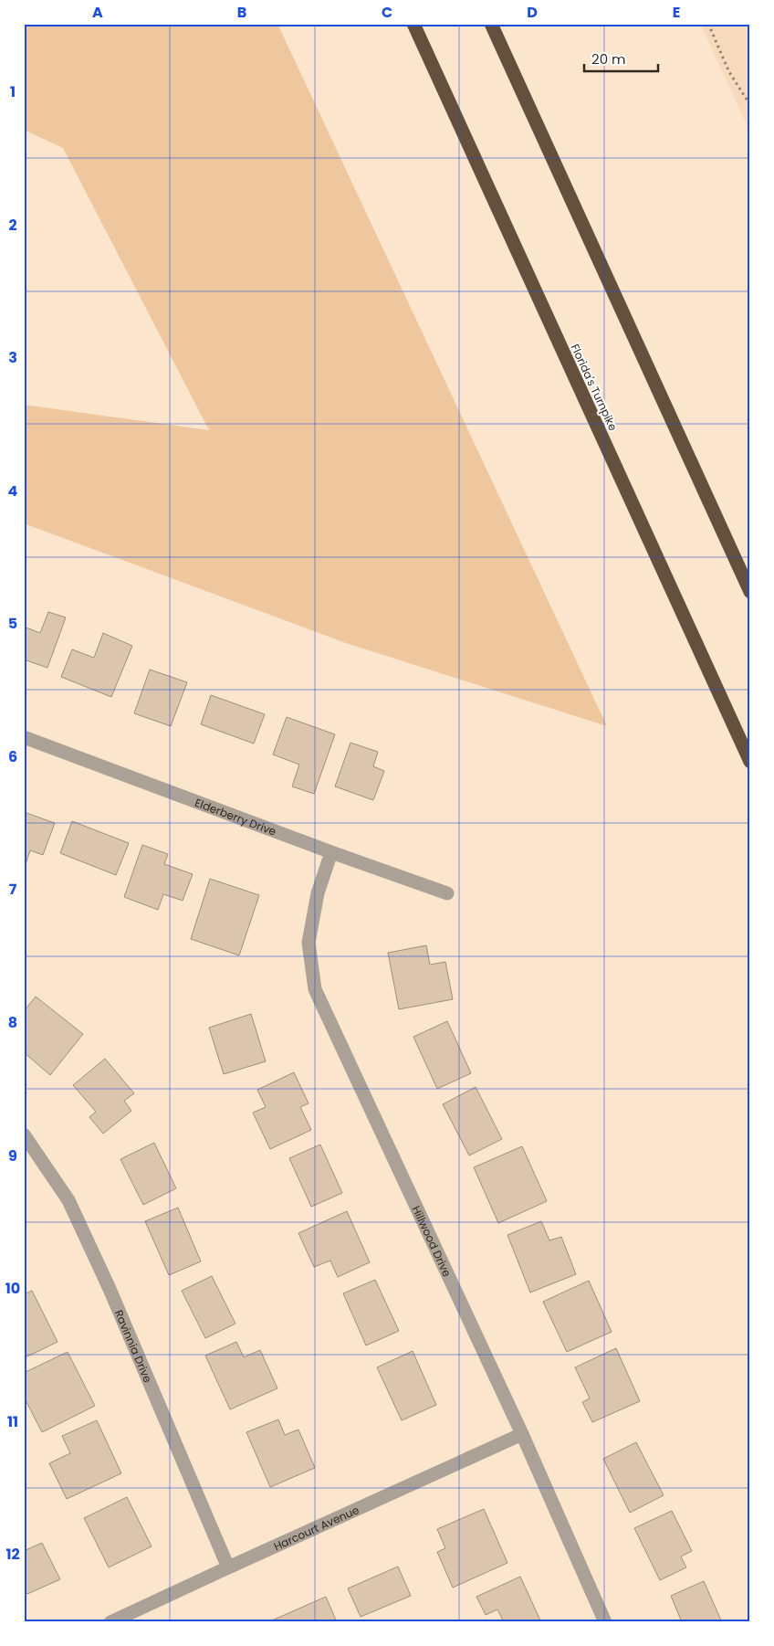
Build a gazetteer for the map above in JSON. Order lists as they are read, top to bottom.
{
  "streets": {
    "highway": ["Florida's Turnpike"],
    "street": [
      "Elderberry Drive",
      "Hillwood Drive",
      "Ravinnia Drive",
      "Harcourt Avenue"
    ]
  },
  "crossings": [
    ["Elderberry Drive", "Hillwood Drive"],
    ["Hillwood Drive", "Harcourt Avenue"],
    ["Ravinnia Drive", "Harcourt Avenue"]
  ],
  "scale_bar": "20 m",
  "grid": {
    "columns": [
      "A",
      "B",
      "C",
      "D",
      "E"
    ],
    "rows": [
      "1",
      "2",
      "3",
      "4",
      "5",
      "6",
      "7",
      "8",
      "9",
      "10",
      "11",
      "12"
    ]
  }
}
